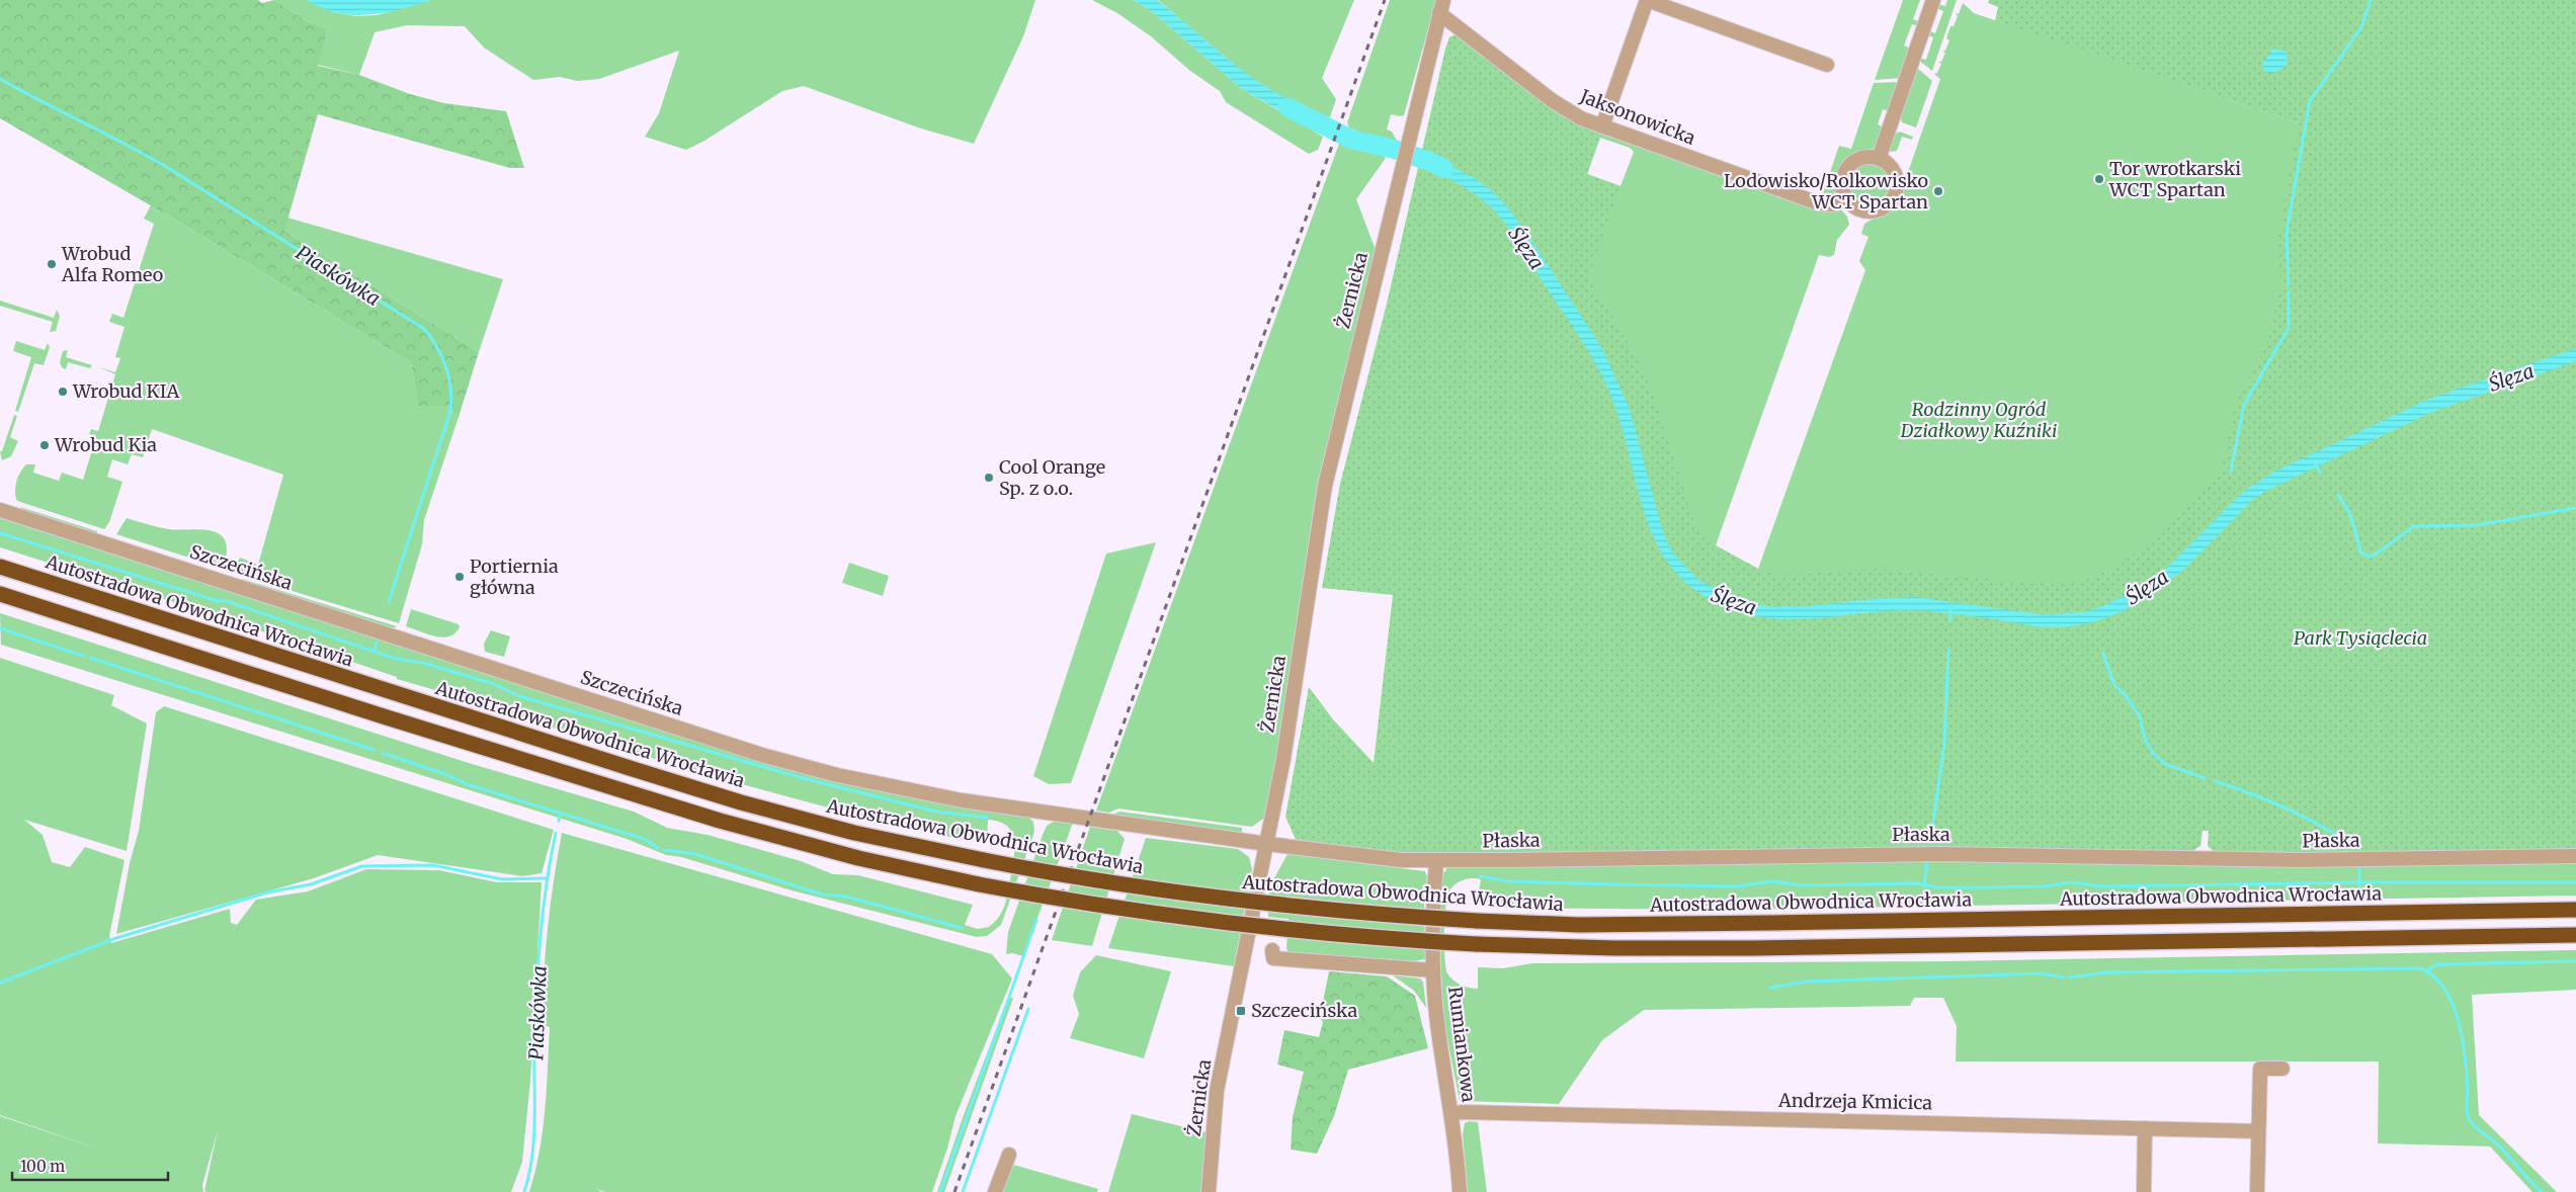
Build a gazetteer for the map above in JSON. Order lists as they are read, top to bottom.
{
  "streets": {
    "highway": ["Autostradowa Obwodnica Wrocławia"],
    "street": [
      "Jaksonowicka",
      "Żernicka",
      "Szczecińska",
      "Płaska",
      "Rumiankowa",
      "Andrzeja Kmicica"
    ]
  },
  "crossings": [
    ["Jaksonowicka", "Żernicka"],
    ["Żernicka", "Szczecińska"],
    ["Żernicka", "Płaska"],
    ["Szczecińska", "Płaska"],
    ["Rumiankowa", "Andrzeja Kmicica"]
  ],
  "water": ["Ślęza", "Piaskówka"],
  "parks": ["Rodzinny Ogród Działkowy Kuźniki", "Park Tysiąclecia"],
  "places": {
    "other": [
      "Tor wrotkarski WCT Spartan",
      "Lodowisko/Rolkowisko WCT Spartan",
      "Wrobud Alfa Romeo",
      "Wrobud KIA",
      "Wrobud Kia",
      "Cool Orange Sp. z o.o.",
      "Portiernia główna"
    ],
    "transit": ["Szczecińska"]
  },
  "scale_bar": "100 m"
}
